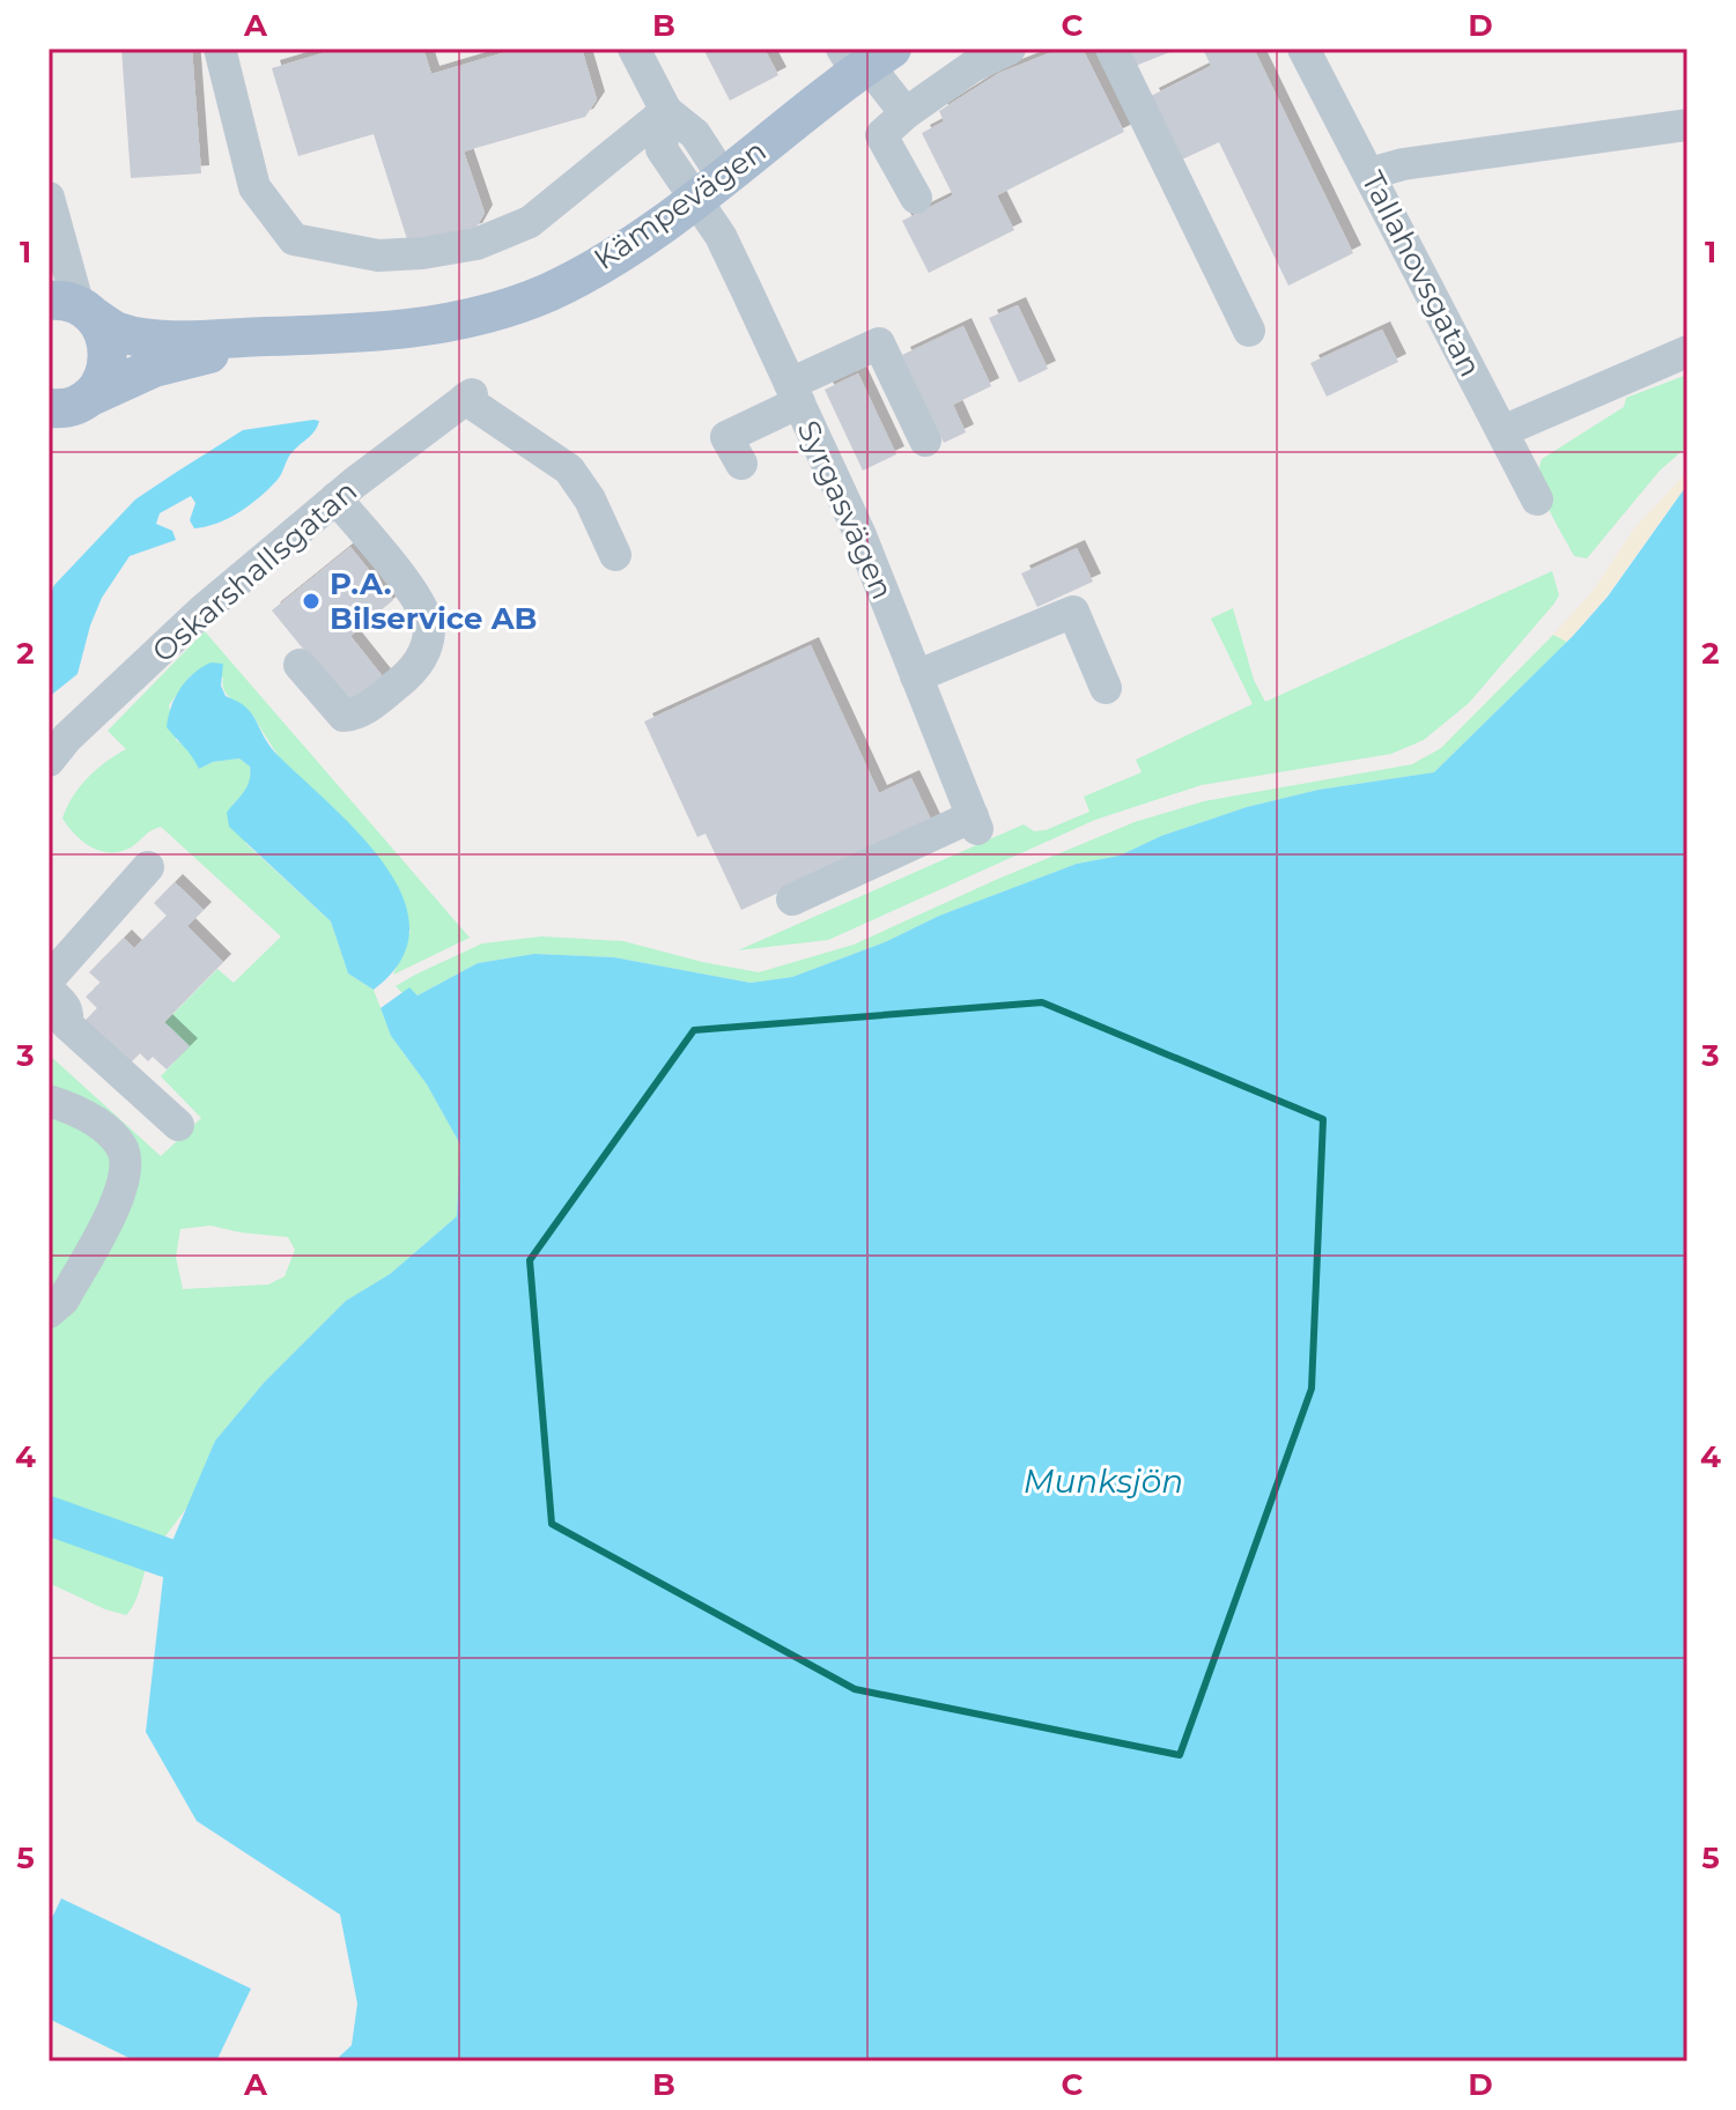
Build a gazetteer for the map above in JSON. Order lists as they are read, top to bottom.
{
  "streets": {
    "main road": ["Kämpevägen"],
    "street": ["Tallahovsgatan", "Syrgasvägen", "Oskarshallsgatan"]
  },
  "crossings": [
    ["Kämpevägen", "Syrgasvägen"]
  ],
  "water": ["Munksjön"],
  "places": ["P.A. Bilservice AB"],
  "grid": {
    "columns": [
      "A",
      "B",
      "C",
      "D"
    ],
    "rows": [
      "1",
      "2",
      "3",
      "4",
      "5"
    ]
  }
}
